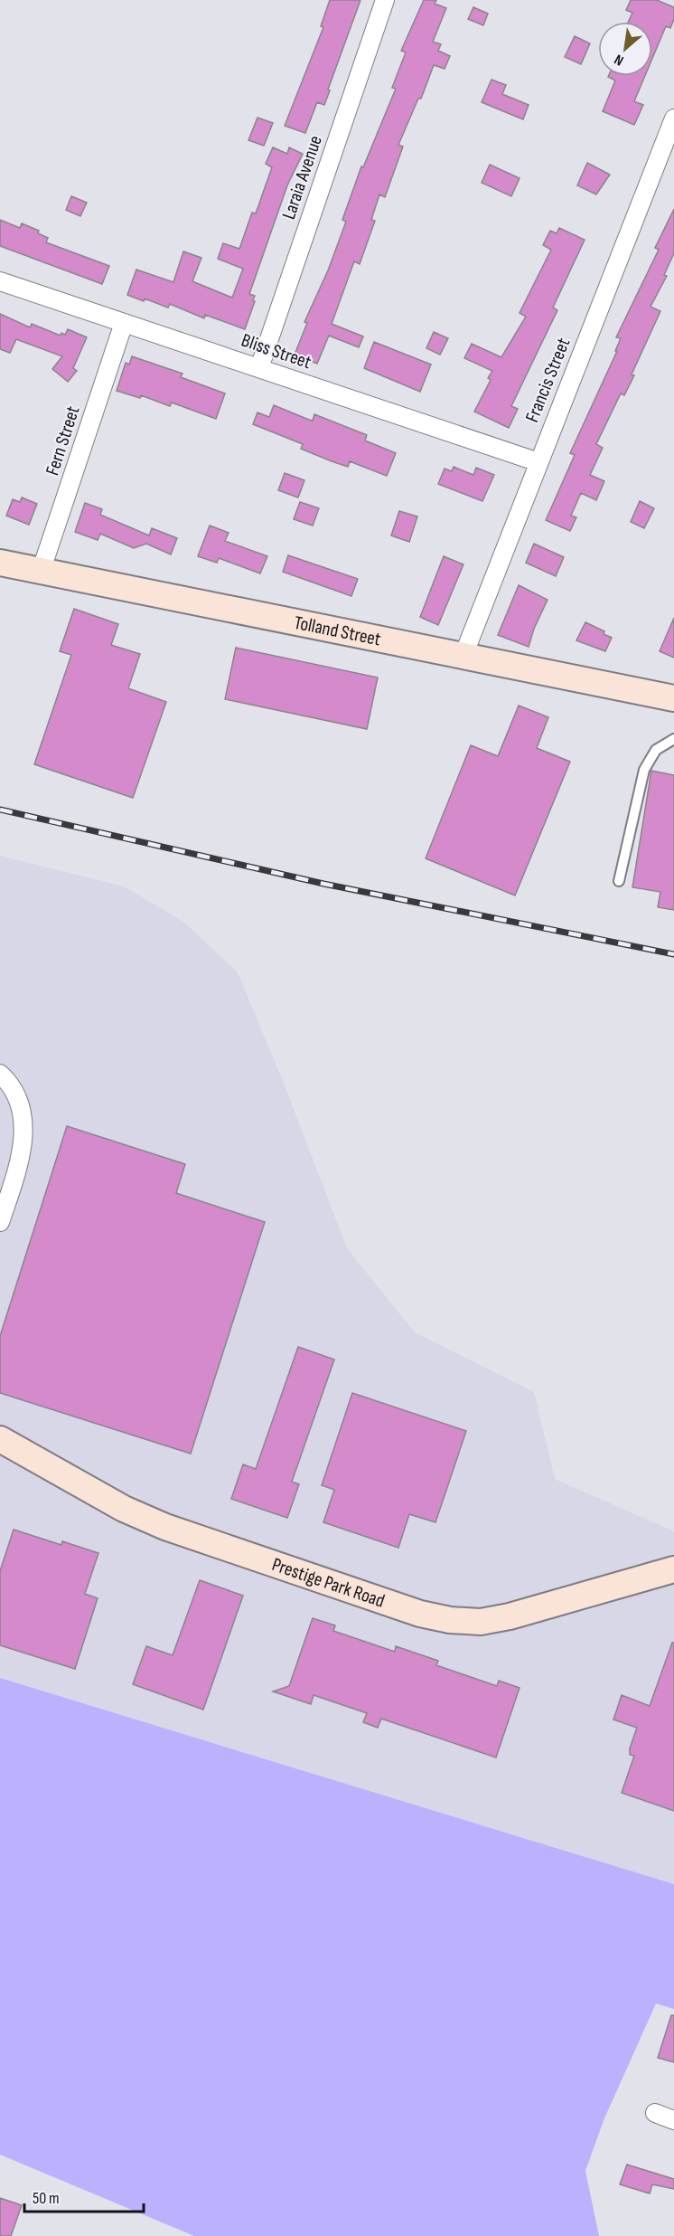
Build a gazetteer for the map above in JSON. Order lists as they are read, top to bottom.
{
  "streets": {
    "street": [
      "Laraia Avenue",
      "Bliss Street",
      "Francis Street",
      "Fern Street",
      "Tolland Street",
      "Prestige Park Road"
    ]
  },
  "crossings": [
    ["Laraia Avenue", "Bliss Street"],
    ["Bliss Street", "Francis Street"],
    ["Bliss Street", "Fern Street"],
    ["Francis Street", "Tolland Street"],
    ["Fern Street", "Tolland Street"]
  ],
  "scale_bar": "50 m",
  "north": "bottom left"
}
